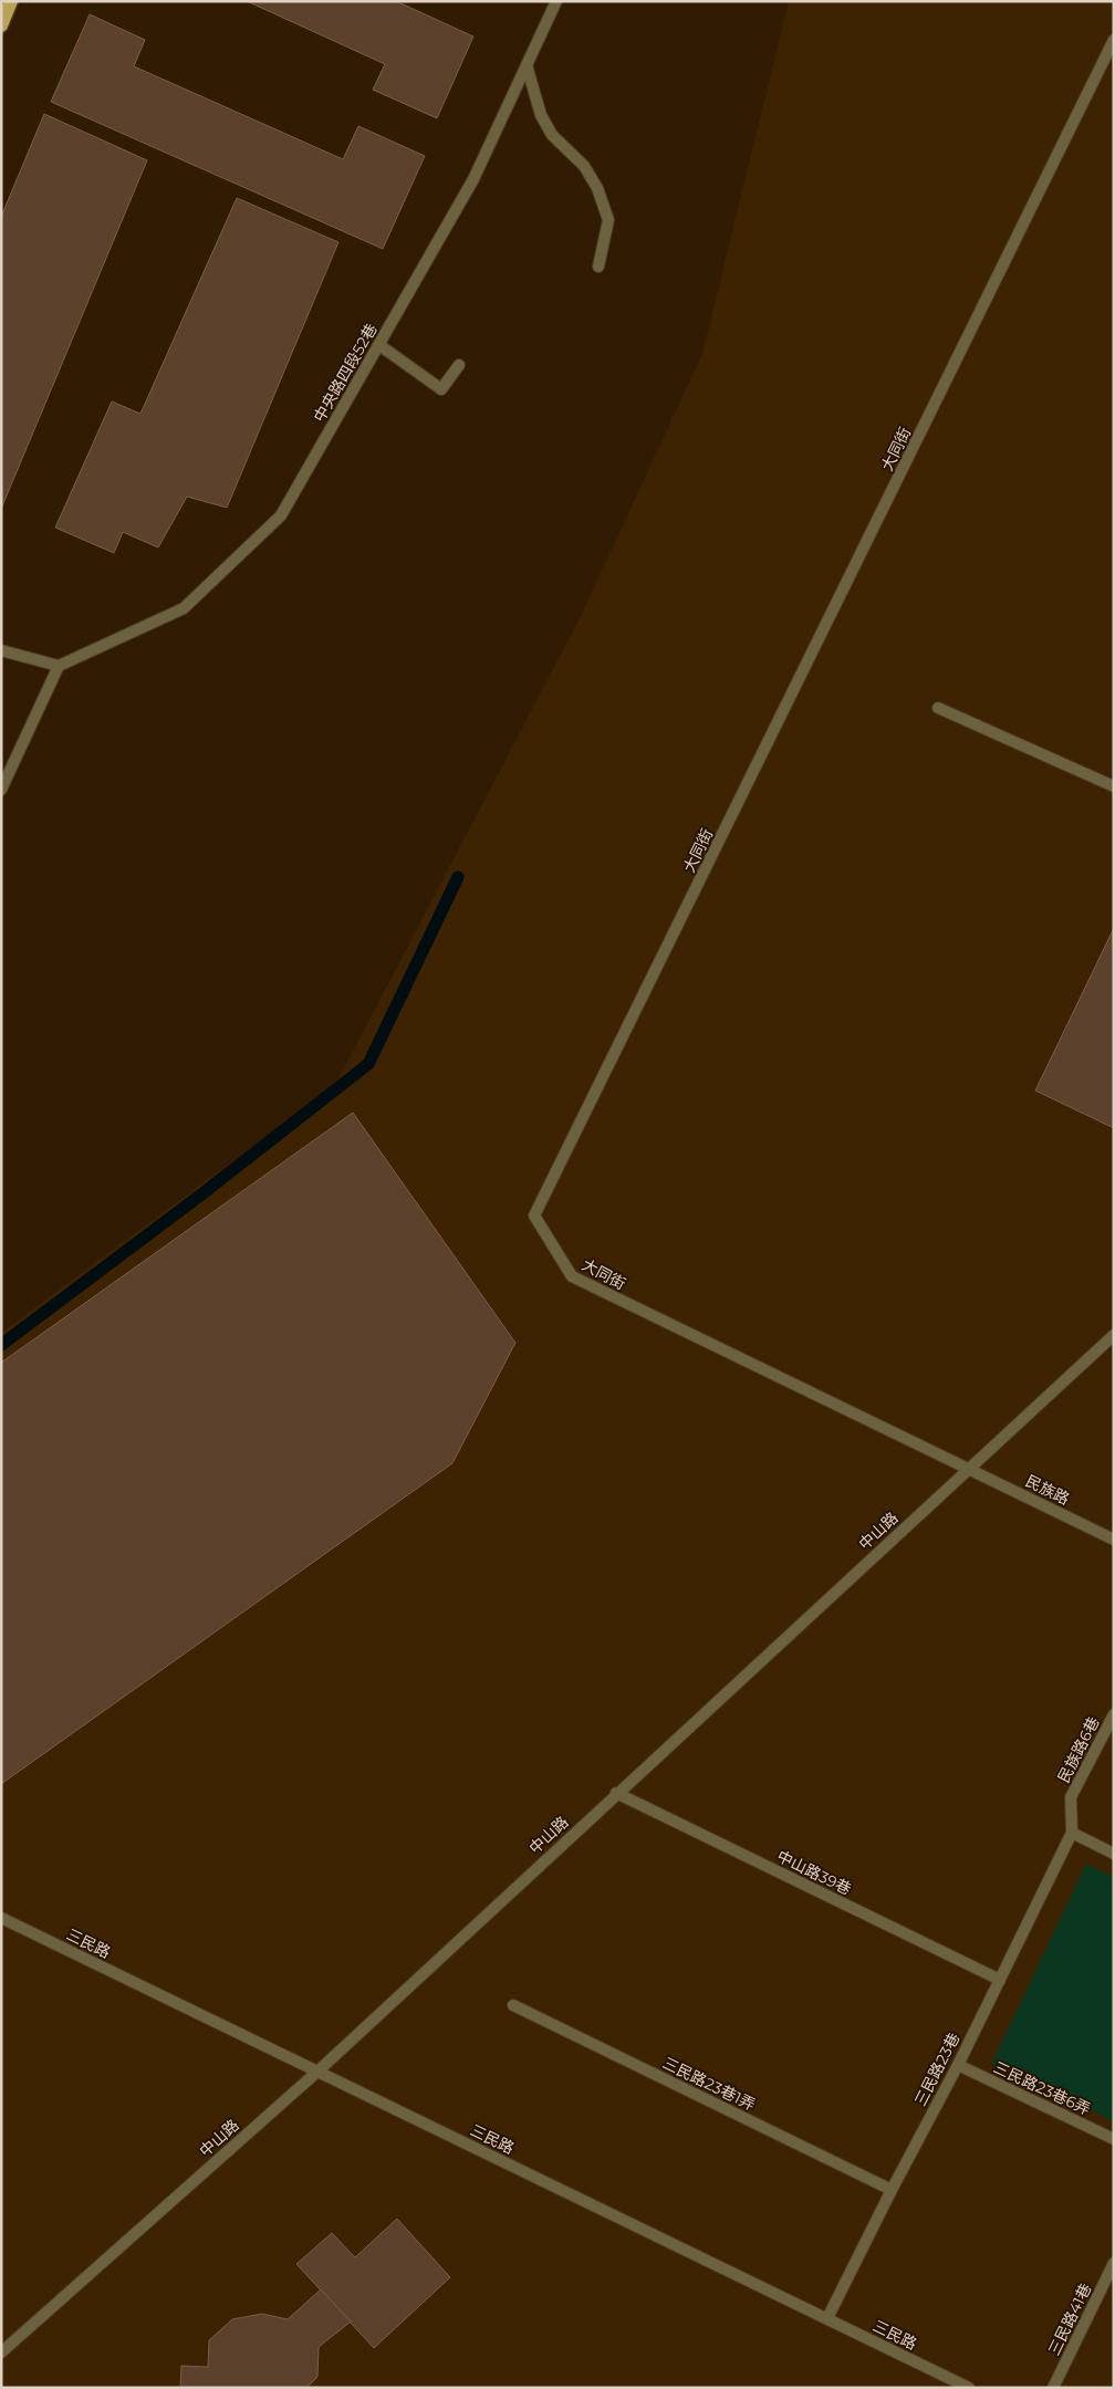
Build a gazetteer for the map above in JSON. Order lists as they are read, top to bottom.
{
  "streets": {
    "street": [
      "中央路四段52巷",
      "大同街",
      "民族路",
      "中山路",
      "民族路6巷",
      "中山路39巷",
      "三民路",
      "三民路23巷",
      "三民路23巷1弄",
      "三民路23巷6弄",
      "三民路41巷"
    ]
  },
  "crossings": [
    ["大同街", "民族路"],
    ["大同街", "中山路"],
    ["民族路", "中山路"],
    ["中山路", "中山路39巷"],
    ["中山路", "三民路"],
    ["民族路6巷", "三民路23巷"],
    ["中山路39巷", "三民路23巷"],
    ["三民路", "三民路23巷"],
    ["三民路23巷", "三民路23巷1弄"],
    ["三民路23巷", "三民路23巷6弄"]
  ]
}
